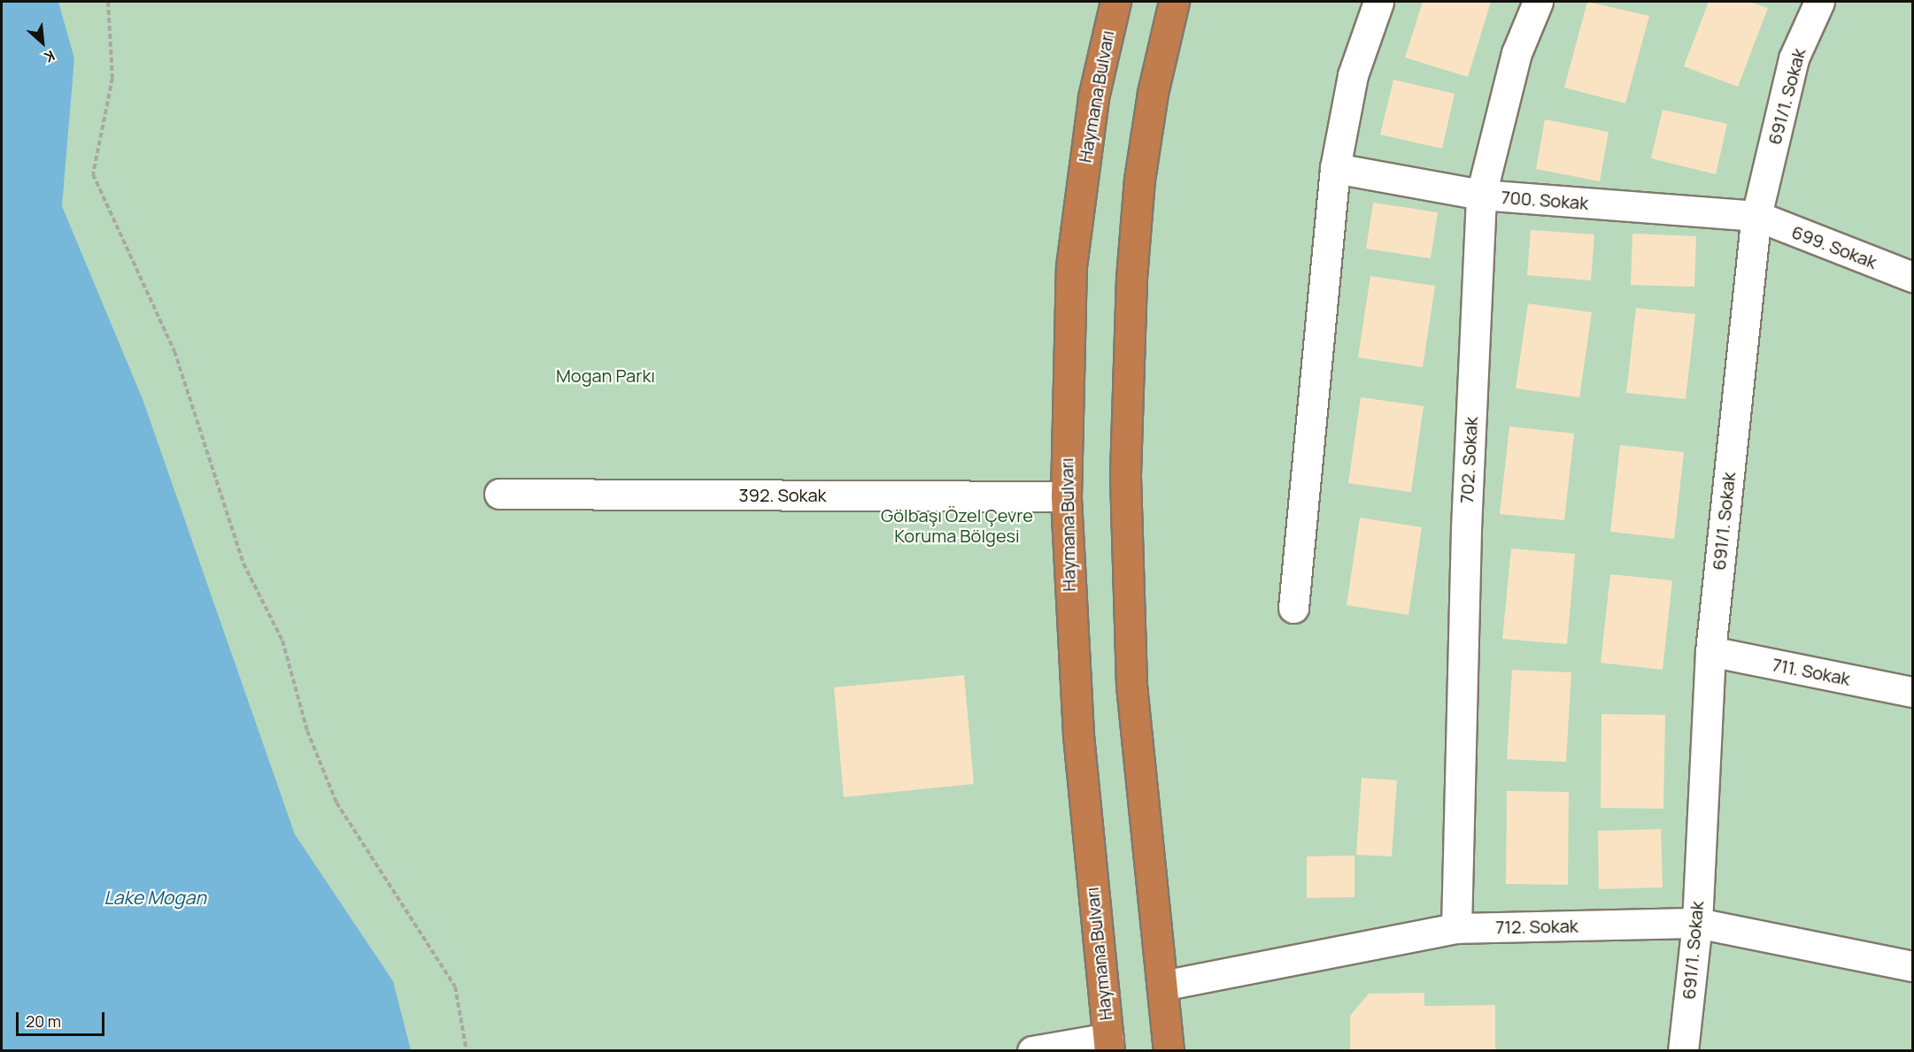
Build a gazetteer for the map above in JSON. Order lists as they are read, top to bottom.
{
  "streets": {
    "highway": ["Haymana Bulvarı"],
    "street": [
      "691/1. Sokak",
      "700. Sokak",
      "699. Sokak",
      "702. Sokak",
      "392. Sokak",
      "711. Sokak",
      "712. Sokak"
    ]
  },
  "crossings": [
    ["Haymana Bulvarı", "392. Sokak"],
    ["691/1. Sokak", "700. Sokak"],
    ["691/1. Sokak", "699. Sokak"],
    ["691/1. Sokak", "711. Sokak"],
    ["691/1. Sokak", "712. Sokak"],
    ["700. Sokak", "699. Sokak"],
    ["700. Sokak", "702. Sokak"],
    ["702. Sokak", "712. Sokak"]
  ],
  "water": ["Lake Mogan"],
  "parks": ["Mogan Parkı", "Gölbaşı Özel Çevre Koruma Bölgesi"],
  "scale_bar": "20 m",
  "north": "bottom right"
}
